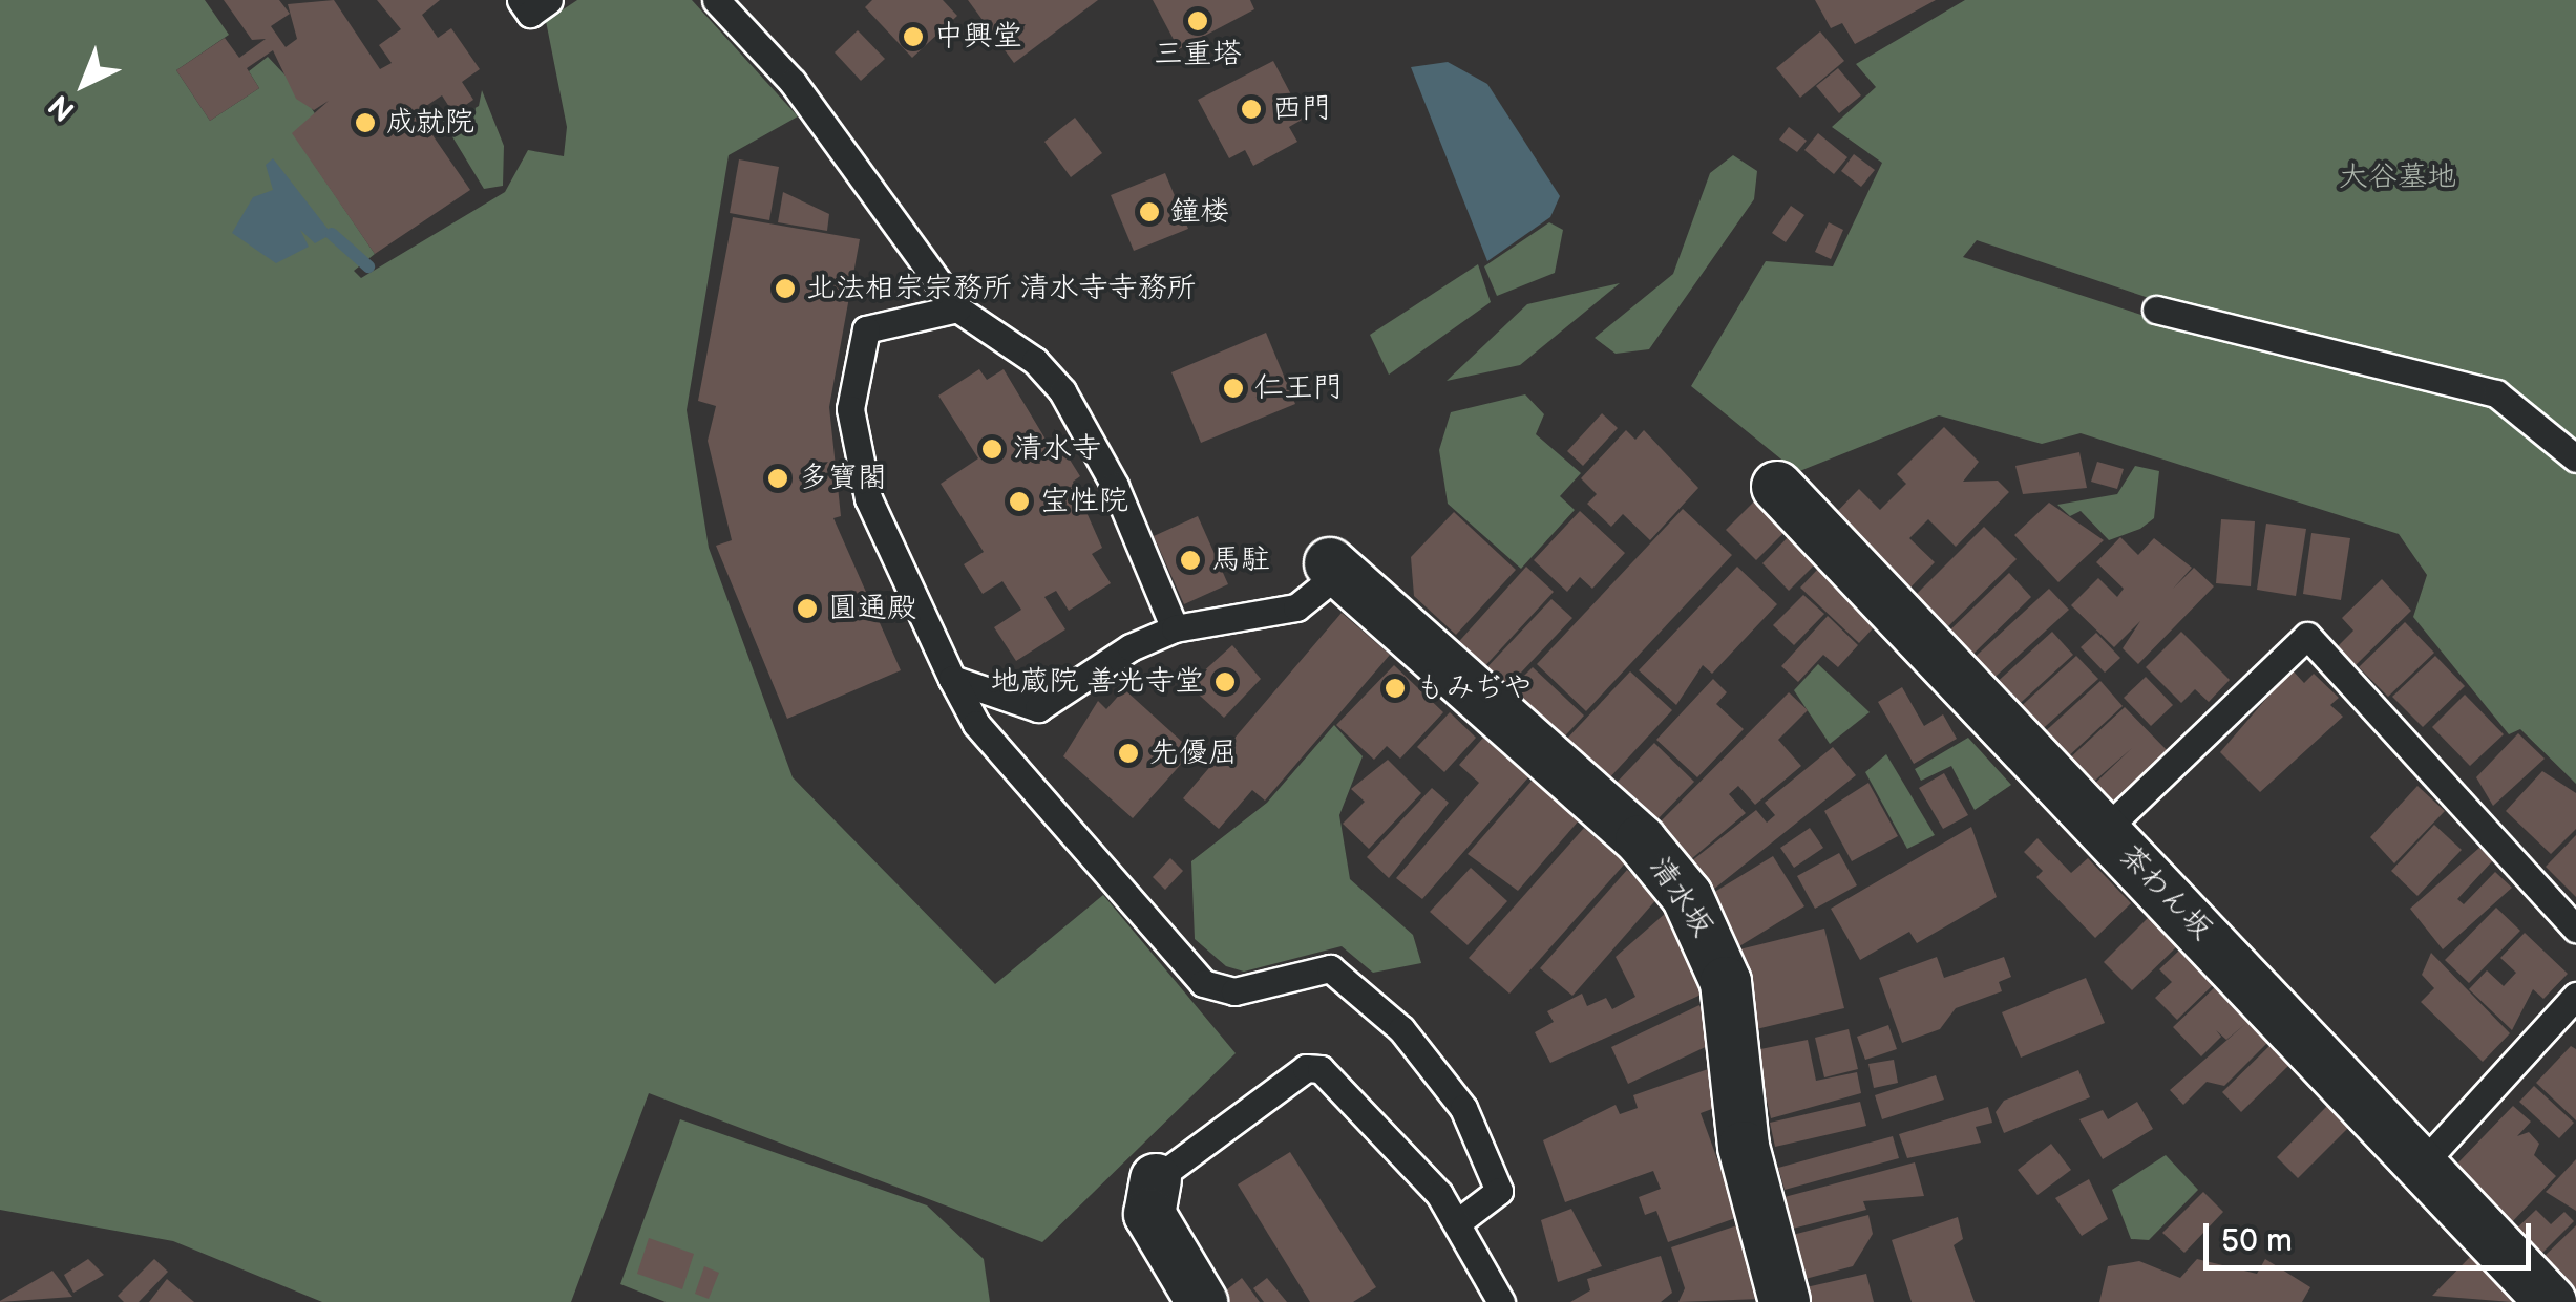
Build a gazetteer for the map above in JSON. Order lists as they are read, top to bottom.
{
  "streets": {
    "street": ["茶わん坂", "清水坂"]
  },
  "parks": ["大谷墓地"],
  "places": [
    "三重塔",
    "中興堂",
    "西門",
    "成就院",
    "鐘楼",
    "北法相宗宗務所 清水寺寺務所",
    "仁王門",
    "清水寺",
    "多寶閣",
    "宝性院",
    "馬駐",
    "圓通殿",
    "地蔵院 善光寺堂",
    "もみぢや",
    "先優屈"
  ],
  "scale_bar": "50 m",
  "north": "bottom left"
}
